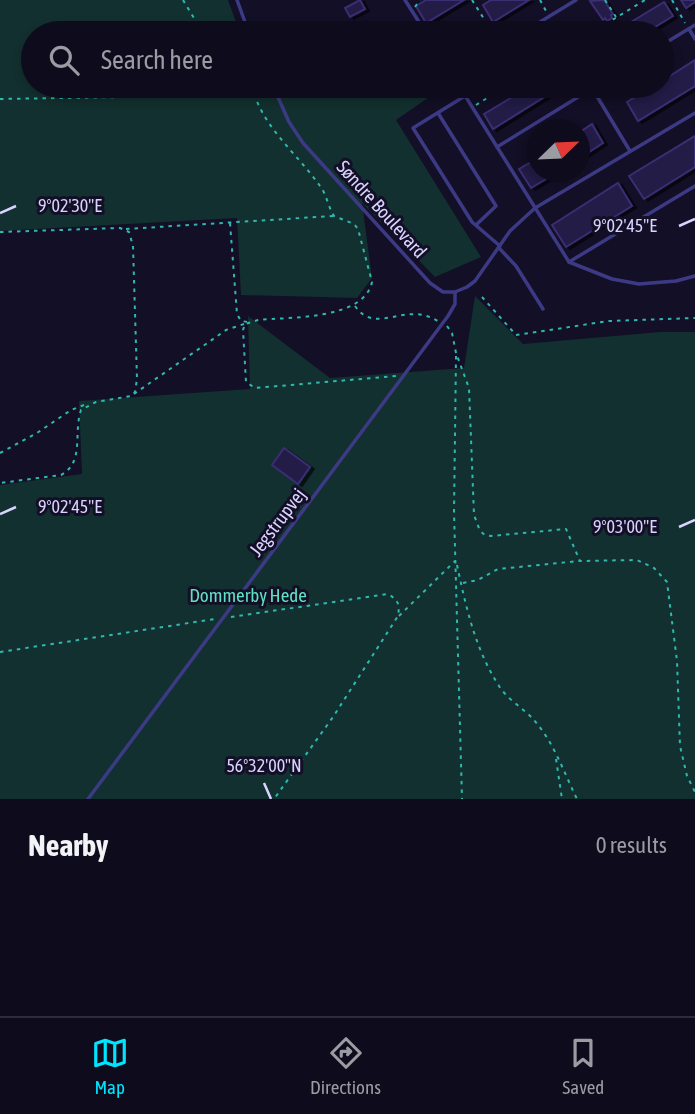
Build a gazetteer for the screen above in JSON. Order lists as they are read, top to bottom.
{
  "streets": {
    "lane": ["Søndre Boulevard", "Jegstrupvej"]
  },
  "crossings": [
    ["Søndre Boulevard", "Jegstrupvej"]
  ],
  "parks": ["Dommerby Hede"],
  "north": "top right",
  "page": {
    "search": "Search here",
    "heading": ["Nearby", "0 results"],
    "nav": ["Map", "Directions", "Saved"]
  },
  "coordinates": [
    "9°02'30\"E",
    "9°02'45\"E",
    "9°03'00\"E",
    "56°32'00\"N"
  ]
}
